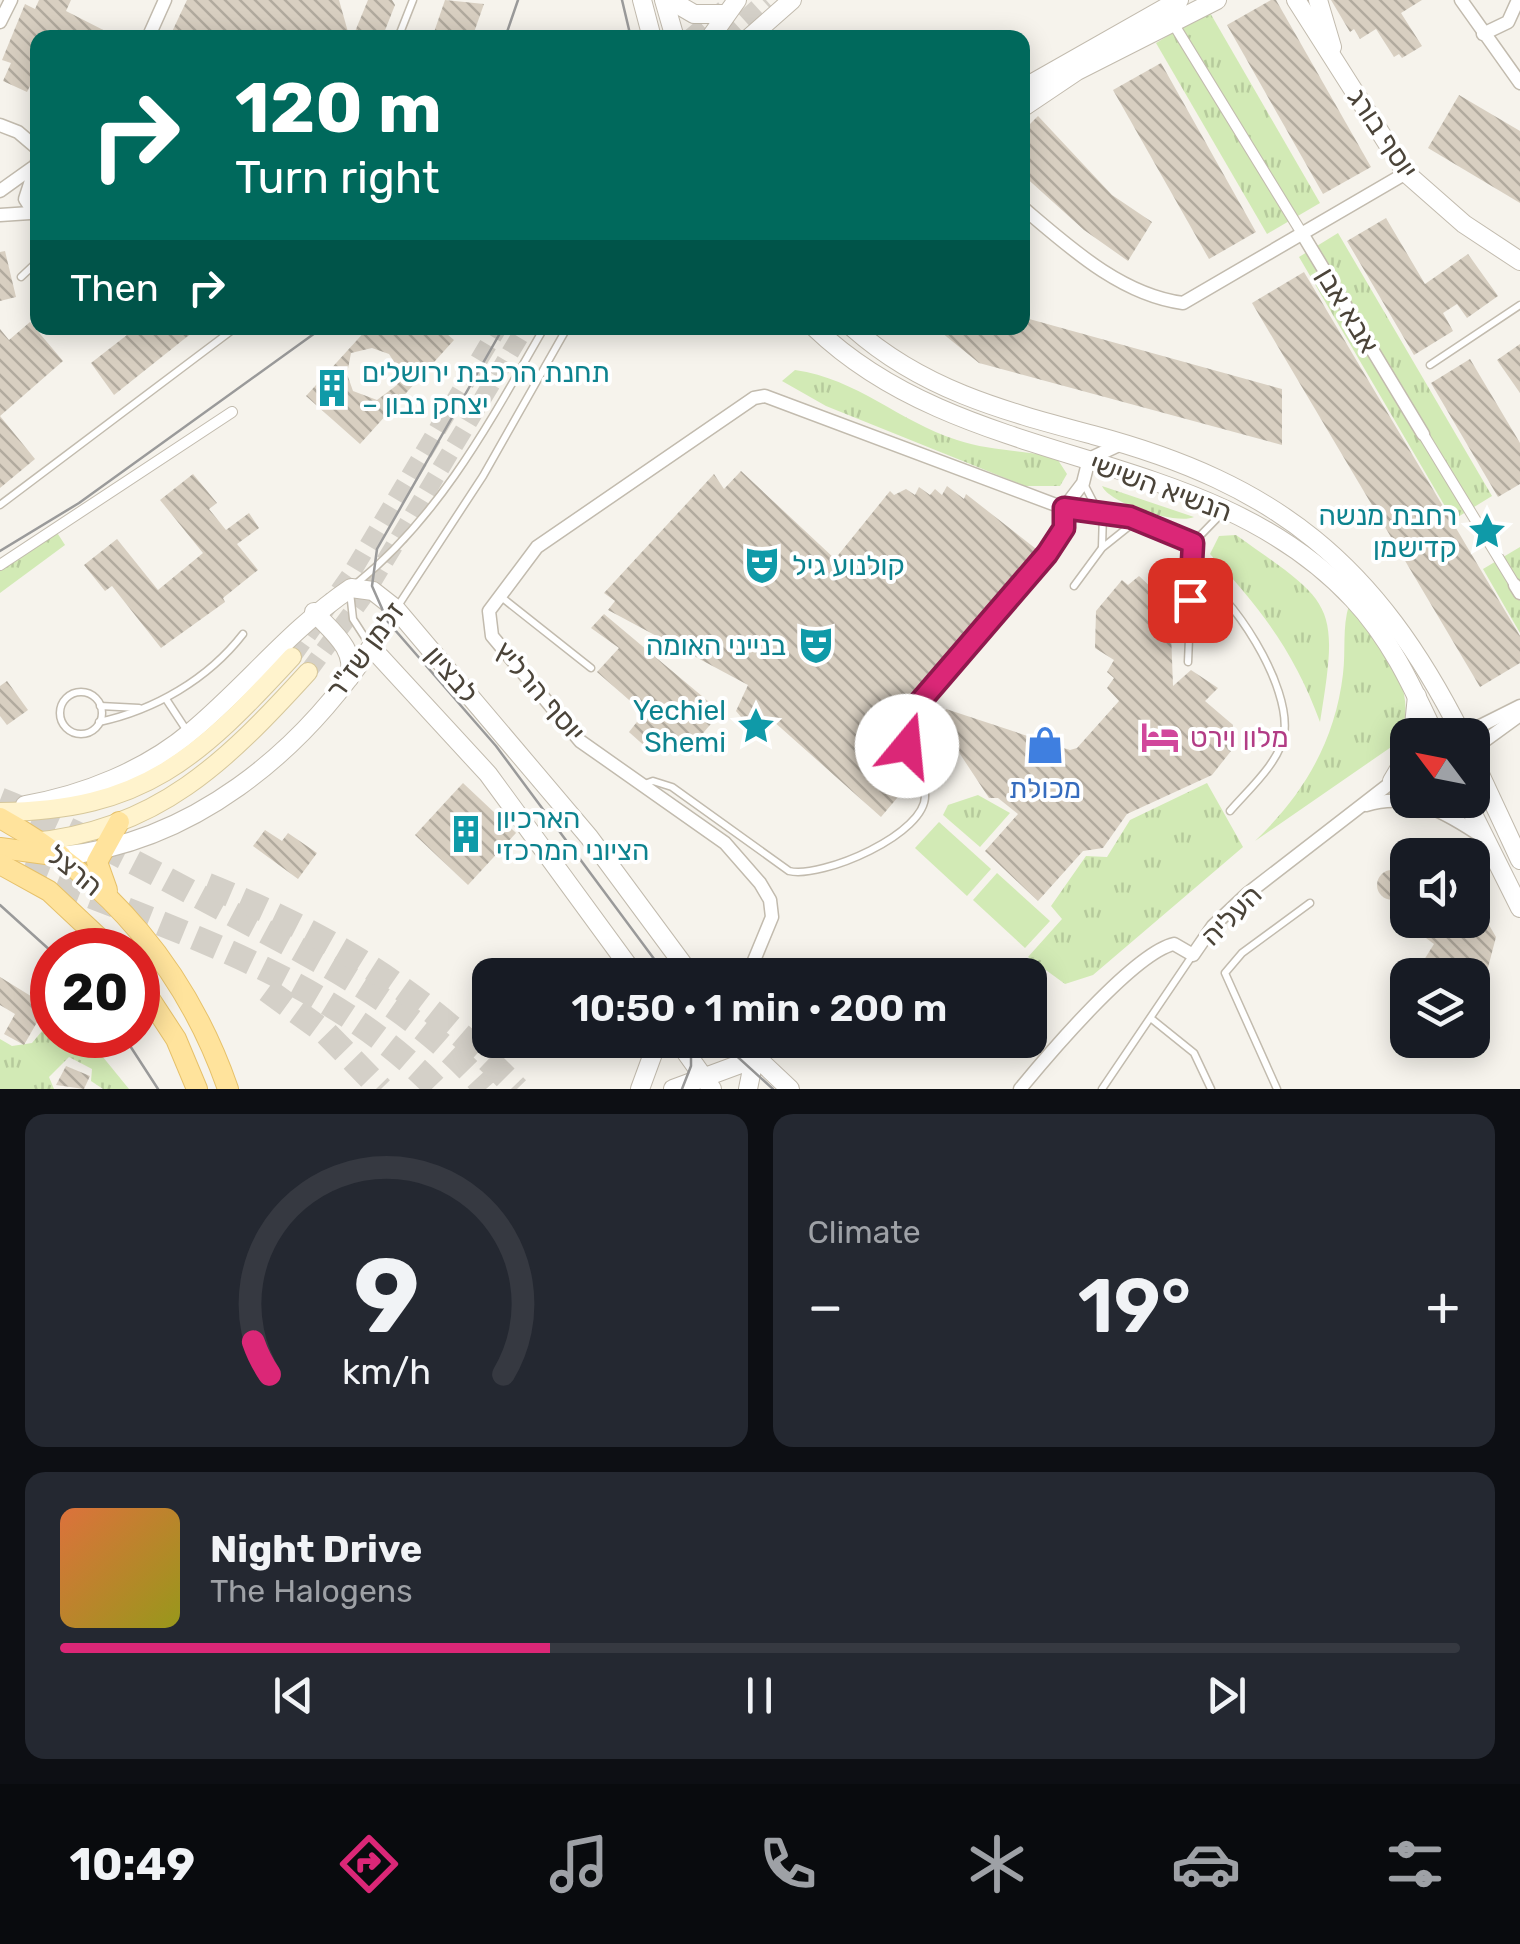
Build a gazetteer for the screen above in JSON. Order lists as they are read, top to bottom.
{
  "streets": {
    "main road": ["זלמן שז\"ר", "הרצל"],
    "street": [
      "יוסף בורג",
      "אבא אבן",
      "הנשיא השישי",
      "לבציון",
      "יוסף הרליץ",
      "העליה"
    ]
  },
  "crossings": [
    ["זלמן שז\"ר", "לבציון"],
    ["זלמן שז\"ר", "הרצל"]
  ],
  "places": {
    "building": ["תחנת הרכבת ירושלים – יצחק נבון", "הארכיון הציוני המרכזי"],
    "place": ["רחבת מנשה קדישמן", "Yechiel Shemi"],
    "theatre": ["קולנוע גיל", "בנייני האומה"],
    "hotel": ["מלון וירט"],
    "shop": ["מכולת"]
  },
  "north": "top left",
  "page": {
    "turn": ["120 m", "Turn right"],
    "then": "Then",
    "limit": "20",
    "trip": "10:50 · 1 min · 200 m",
    "tile": "Climate",
    "heat": ["−", "19°", "+"],
    "song": ["Night Drive", "The Halogens"],
    "tabs": "10:49",
    "gauge": ["9", "km/h"]
  }
}
